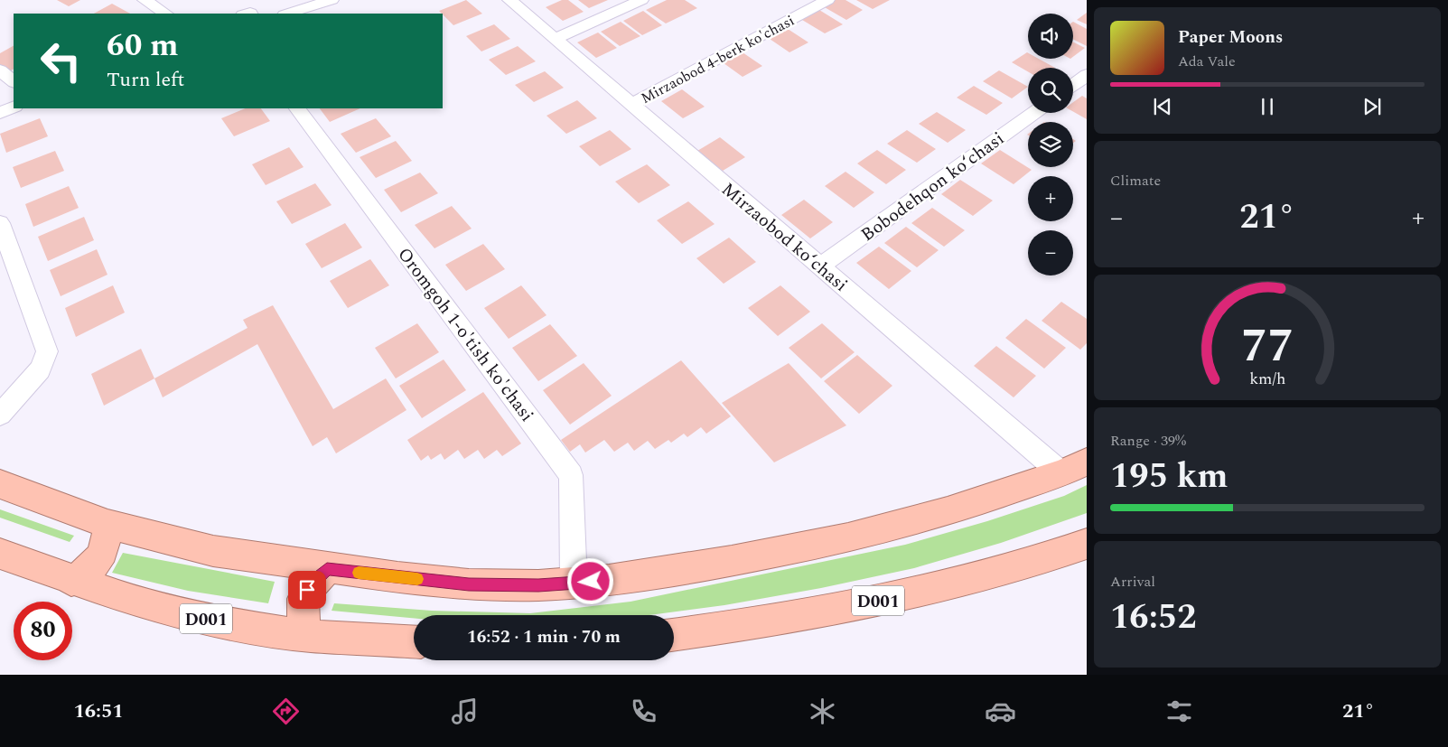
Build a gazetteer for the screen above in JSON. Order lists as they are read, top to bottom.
{
  "streets": {
    "highway": ["D001"],
    "street": [
      "Mirzaobod 4-berk ko'chasi",
      "Bobodehqon koʻchasi",
      "Mirzaobod koʻchasi",
      "Oromgoh 1-o'tish ko'chasi"
    ]
  },
  "crossings": [
    ["Mirzaobod 4-berk ko'chasi", "Mirzaobod koʻchasi"],
    ["Bobodehqon koʻchasi", "Mirzaobod koʻchasi"]
  ],
  "page": {
    "map_buttons": ["+", "−"],
    "turn": ["60 m", "Turn left"],
    "song": ["Paper Moons", "Ada Vale"],
    "tile": [
      "Climate",
      ["Range · 39%", "195 km"],
      ["Arrival", "16:52"]
    ],
    "heat": ["−", "21°", "+"],
    "limit": "80",
    "trip": "16:52 · 1 min · 70 m",
    "tabs": ["16:51", "21°"],
    "gauge": ["77", "km/h"]
  }
}
